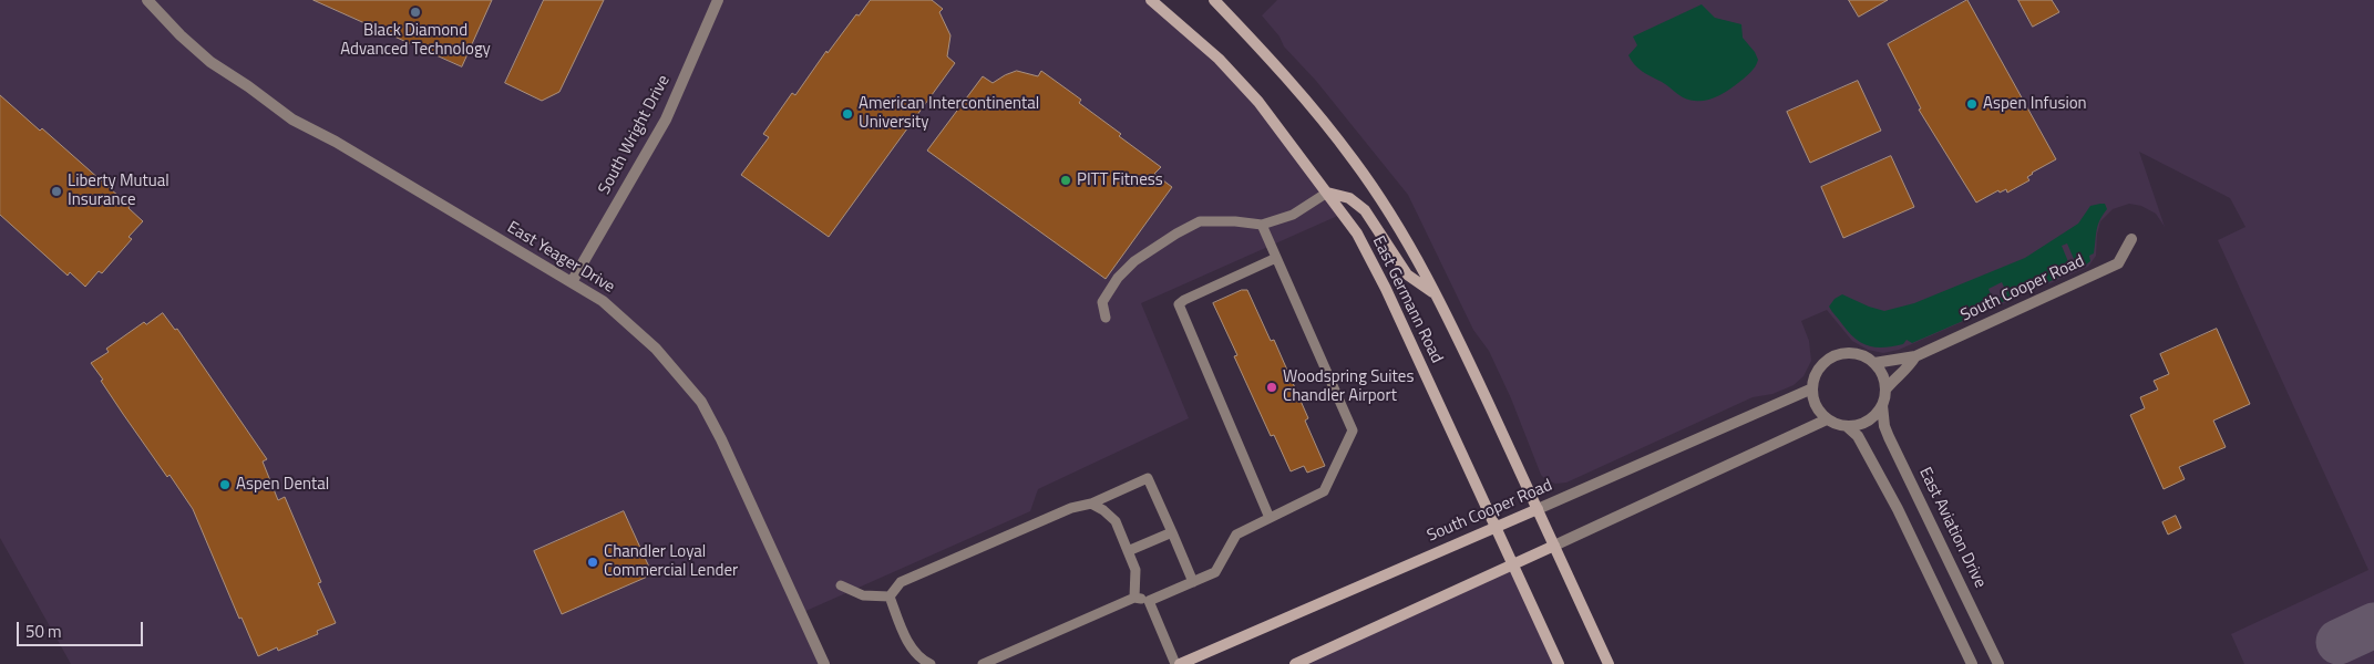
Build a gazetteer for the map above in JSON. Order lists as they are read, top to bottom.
{
  "streets": {
    "main road": ["South Cooper Road", "East Germann Road"],
    "street": ["South Wright Drive", "East Yeager Drive", "East Aviation Drive"]
  },
  "crossings": [
    ["South Wright Drive", "East Yeager Drive"],
    ["South Cooper Road", "East Germann Road"],
    ["South Cooper Road", "East Aviation Drive"]
  ],
  "places": [
    "Black Diamond Advanced Technology",
    "Aspen Infusion",
    "American Intercontinental University",
    "PITT Fitness",
    "Liberty Mutual Insurance",
    "Woodspring Suites Chandler Airport",
    "Aspen Dental",
    "Chandler Loyal Commercial Lender"
  ],
  "scale_bar": "50 m"
}
